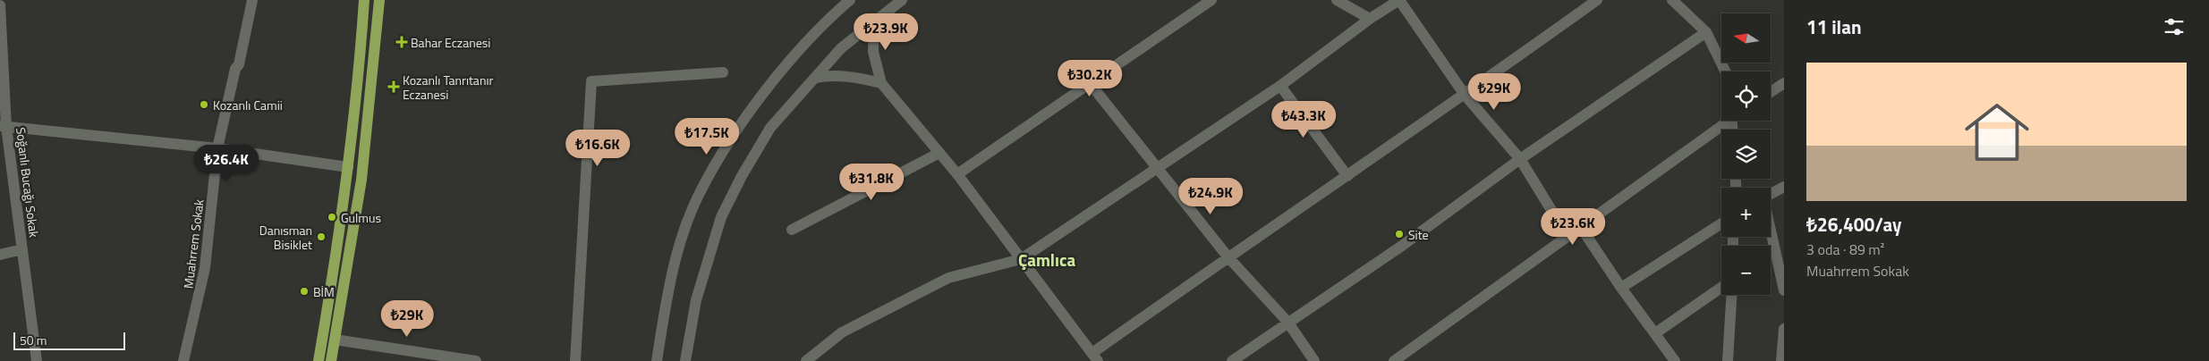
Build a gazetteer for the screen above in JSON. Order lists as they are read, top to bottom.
{
  "streets": {
    "street": ["Soğanlı Bucağı Sokak", "Muahrrem Sokak"]
  },
  "districts": ["Çamlıca"],
  "places": {
    "health": ["Bahar Eczanesi", "Kozanlı Tanrıtanır Eczanesi"],
    "other": [
      "Kozanlı Camii",
      "Gulmus",
      "Site",
      "Danısman Bisiklet",
      "BİM"
    ]
  },
  "scale_bar": "50 m",
  "north": "left",
  "page": {
    "heading": "11 ilan",
    "map_buttons": ["+", "−"],
    "price": [
      "₺23.9K",
      "₺30.2K",
      "₺29K",
      "₺43.3K",
      "₺17.5K",
      "₺16.6K",
      "₺26.4K",
      "₺31.8K",
      "₺24.9K",
      "₺23.6K",
      "₺29K"
    ],
    "list": [
      {
        "name": "₺26,400/ay",
        "note": "3 oda · 89 m² · Muahrrem Sokak"
      }
    ],
    "scale": "50 m"
  }
}
